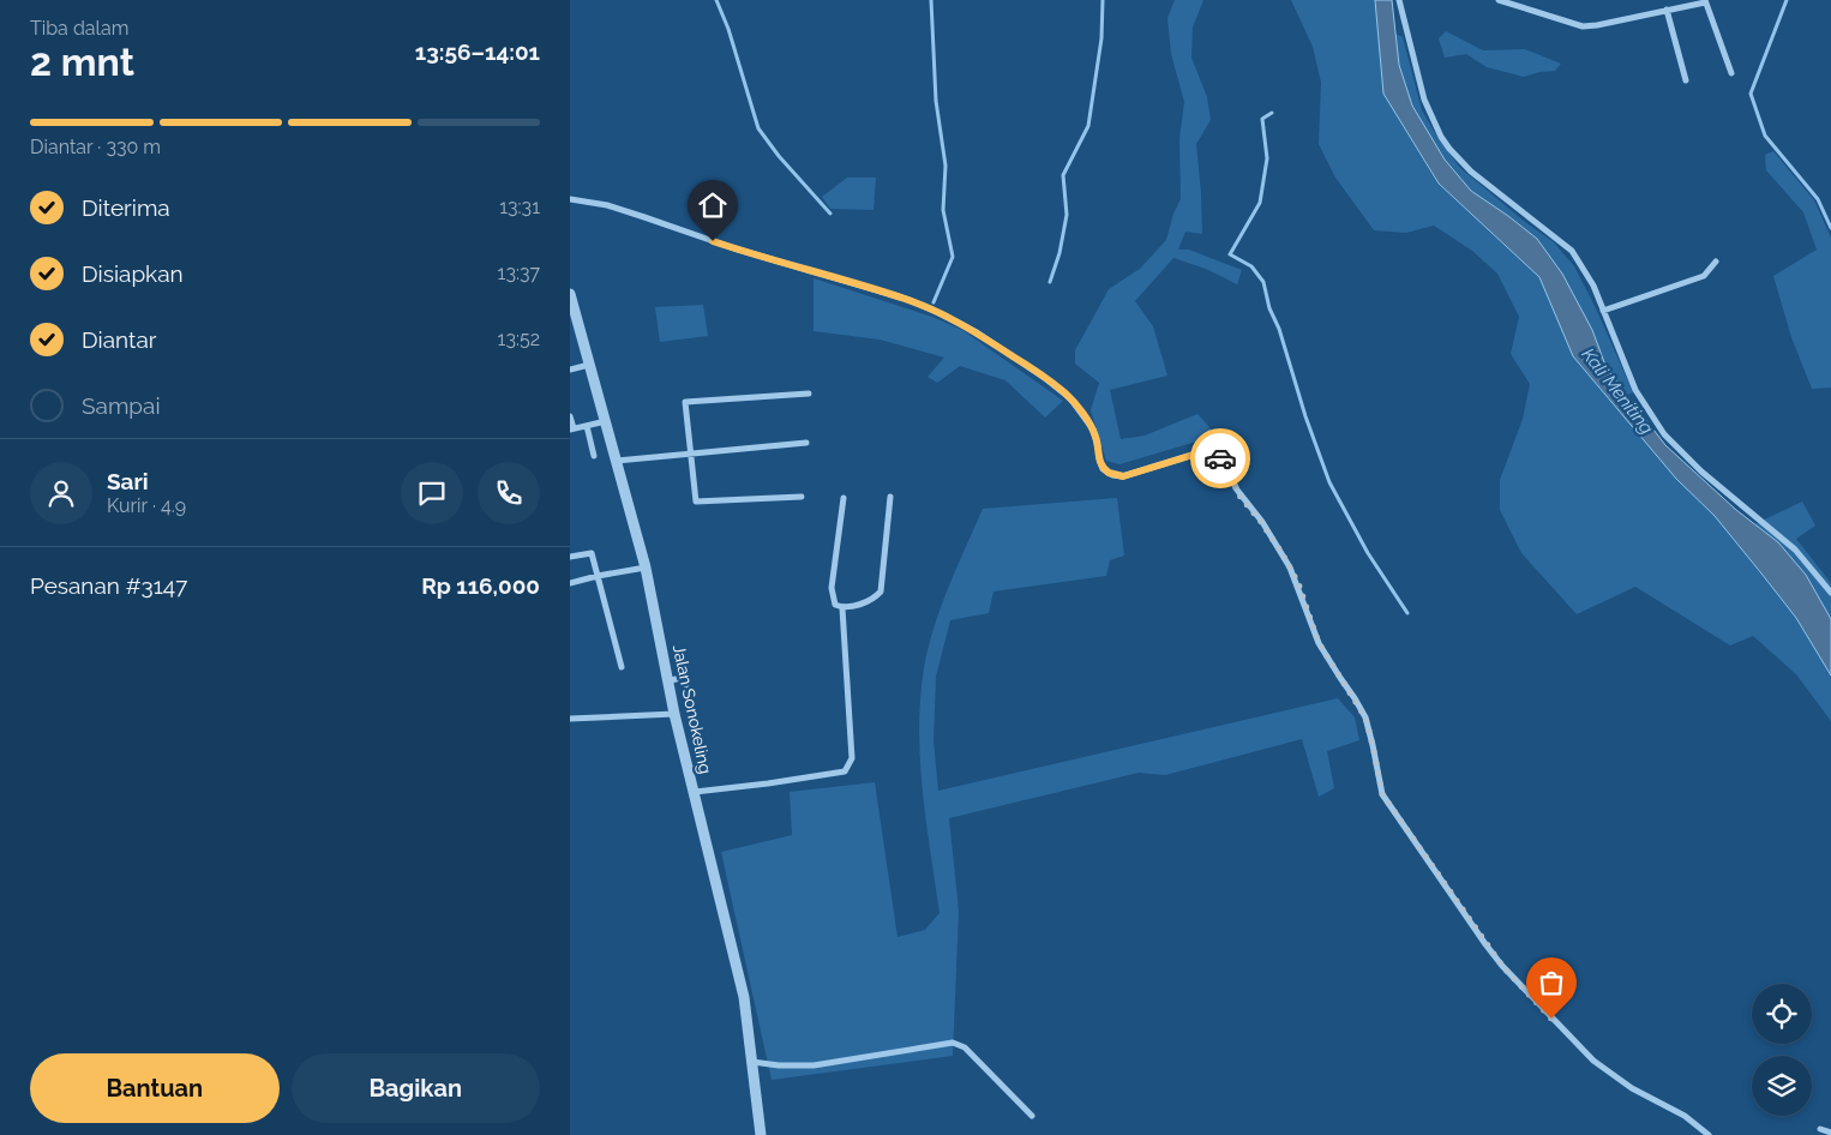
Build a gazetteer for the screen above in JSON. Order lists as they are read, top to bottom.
{
  "streets": {
    "street": ["Jalan Sonokeling"]
  },
  "water": ["Kali Meniting"],
  "page": {
    "heading": ["2 mnt", "Tiba dalam", "13:56–14:01"],
    "panel": [
      "Sari",
      "Kurir · 4.9",
      "Pesanan #3147",
      "Rp 116,000"
    ],
    "bar": "Diantar · 330 m",
    "list": [
      ["Diterima", "13:31"],
      ["Disiapkan", "13:37"],
      ["Diantar", "13:52"],
      "Sampai"
    ],
    "buttons": ["Bantuan", "Bagikan"]
  }
}
